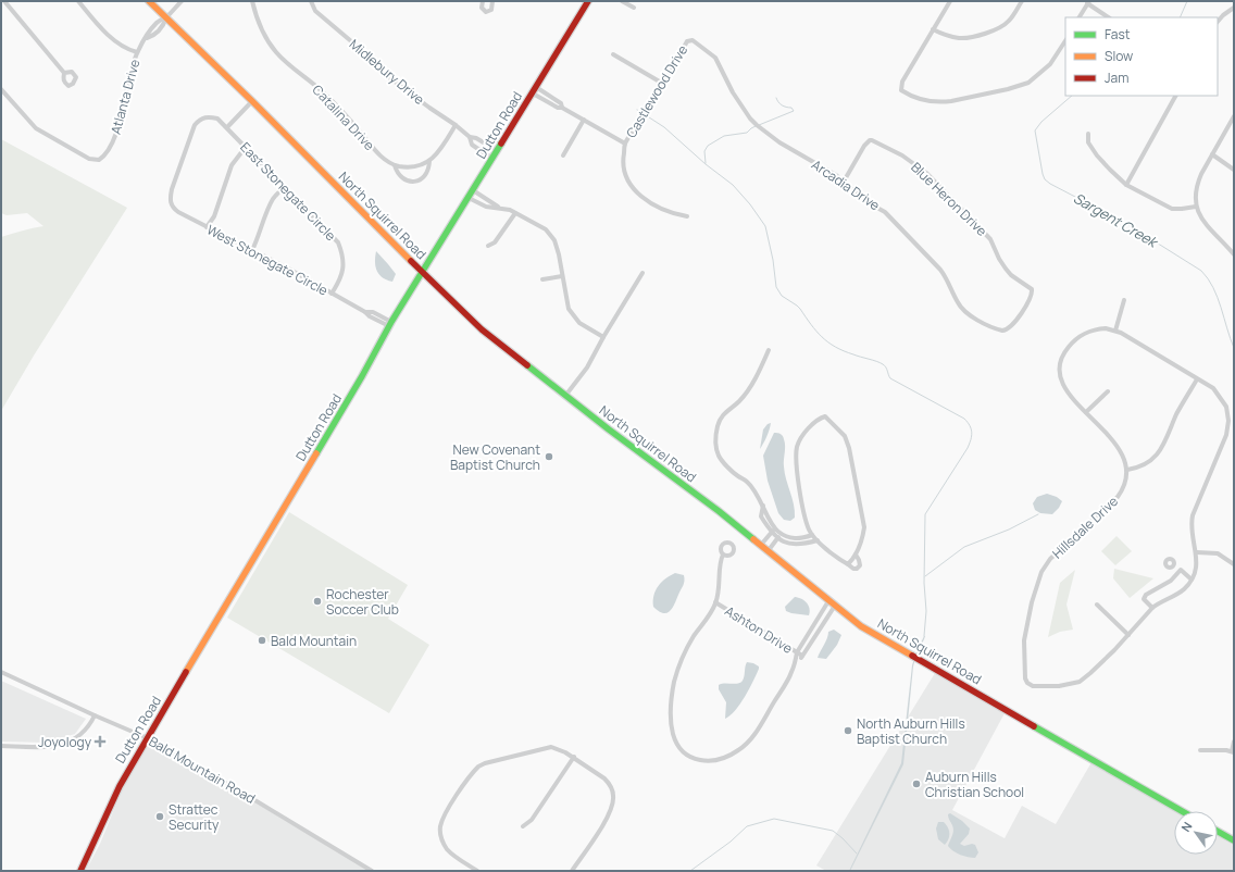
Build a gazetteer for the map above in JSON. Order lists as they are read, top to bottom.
{
  "streets": {
    "street": [
      "Midlebury Drive",
      "Castlewood Drive",
      "Atlanta Drive",
      "Catalina Drive",
      "Dutton Road",
      "Arcadia Drive",
      "East Stonegate Circle",
      "Blue Heron Drive",
      "North Squirrel Road",
      "West Stonegate Circle",
      "Hillsdale Drive",
      "Ashton Drive",
      "Bald Mountain Road"
    ]
  },
  "crossings": [
    ["Midlebury Drive", "Dutton Road"],
    ["Castlewood Drive", "Arcadia Drive"],
    ["Atlanta Drive", "North Squirrel Road"],
    ["Dutton Road", "North Squirrel Road"],
    ["Dutton Road", "West Stonegate Circle"],
    ["Dutton Road", "Bald Mountain Road"],
    ["Arcadia Drive", "Blue Heron Drive"],
    ["East Stonegate Circle", "West Stonegate Circle"]
  ],
  "water": ["Sargent Creek"],
  "places": {
    "other": [
      "New Covenant Baptist Church",
      "Rochester Soccer Club",
      "Bald Mountain",
      "North Auburn Hills Baptist Church",
      "Auburn Hills Christian School",
      "Strattec Security"
    ],
    "health": ["Joyology"]
  },
  "legend": ["Fast", "Slow", "Jam"],
  "north": "top left"
}
